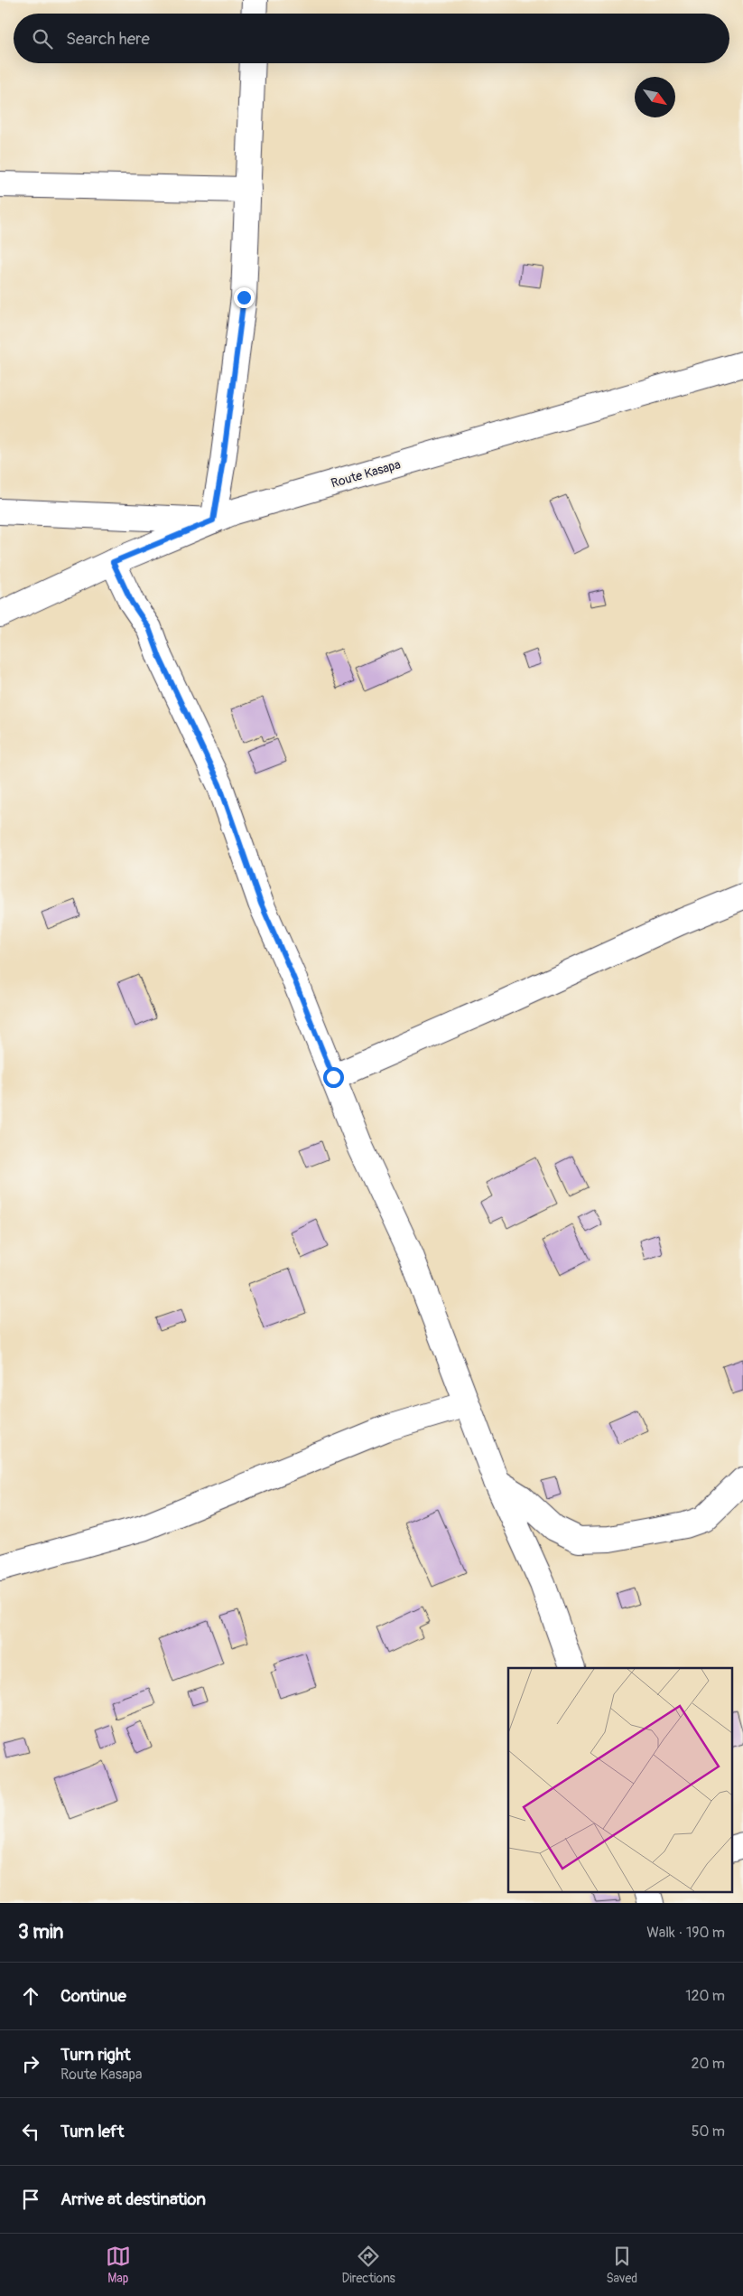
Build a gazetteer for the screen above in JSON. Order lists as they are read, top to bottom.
{
  "streets": {
    "street": ["Route Kasapa"]
  },
  "north": "bottom right",
  "page": {
    "search": "Search here",
    "heading": ["3 min", "Walk · 190 m"],
    "list": [
      ["Continue", "120 m"],
      ["Turn right", "Route Kasapa", "20 m"],
      ["Turn left", "50 m"],
      "Arrive at destination"
    ],
    "nav": ["Map", "Directions", "Saved"]
  }
}
